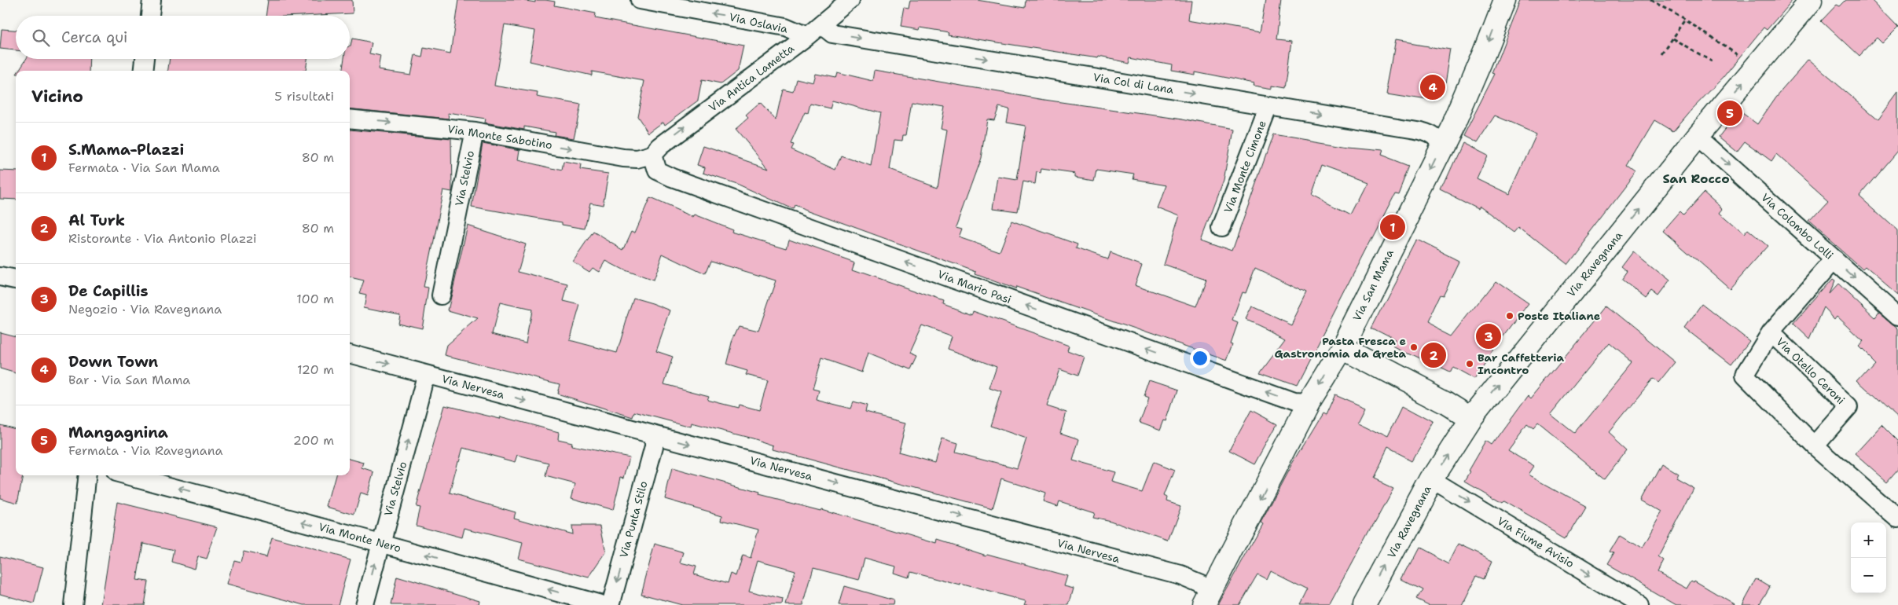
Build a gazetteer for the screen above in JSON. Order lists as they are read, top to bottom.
{
  "streets": {
    "street": [
      "Via Oslavia",
      "Via Antica Lametta",
      "Via Col di Lana",
      "Via Monte Sabotino",
      "Via Monte Cimone",
      "Via Stelvio",
      "Via Colombo Lolli",
      "Via Ravegnana",
      "Via San Mama",
      "Via Mario Pasi",
      "Via Otello Ceroni",
      "Via Nervesa",
      "Via Punta Stilo",
      "Via Monte Nero",
      "Via Fiume Avisio"
    ]
  },
  "crossings": [
    ["Via Oslavia", "Via Antica Lametta"],
    ["Via Antica Lametta", "Via Col di Lana"],
    ["Via Antica Lametta", "Via Monte Sabotino"],
    ["Via Antica Lametta", "Via Mario Pasi"],
    ["Via Col di Lana", "Via Monte Cimone"],
    ["Via Col di Lana", "Via San Mama"],
    ["Via Monte Sabotino", "Via Stelvio"],
    ["Via Monte Sabotino", "Via Mario Pasi"],
    ["Via Stelvio", "Via Nervesa"],
    ["Via Stelvio", "Via Monte Nero"],
    ["Via Colombo Lolli", "Via Ravegnana"],
    ["Via Colombo Lolli", "Via Otello Ceroni"],
    ["Via Ravegnana", "Via Fiume Avisio"],
    ["Via San Mama", "Via Mario Pasi"],
    ["Via San Mama", "Via Nervesa"],
    ["Via Nervesa", "Via Punta Stilo"]
  ],
  "one_way": [
    "Via Oslavia",
    "Via Antica Lametta",
    "Via Col di Lana",
    "Via Monte Sabotino",
    "Via Stelvio",
    "Via Colombo Lolli",
    "Via Ravegnana",
    "Via San Mama",
    "Via Mario Pasi",
    "Via Nervesa",
    "Via Punta Stilo",
    "Via Monte Nero",
    "Via Fiume Avisio"
  ],
  "districts": ["San Rocco"],
  "places": ["Poste Italiane", "Pasta Fresca e Gastronomia da Greta", "Bar Caffetteria Incontro"],
  "page": {
    "search": "Cerca qui",
    "heading": ["Vicino", "5 risultati"],
    "pins": [
      "4",
      "5",
      "1",
      "3",
      "2"
    ],
    "list": [
      {
        "mark": "1",
        "name": "S.Mama-Plazzi",
        "note": "Fermata · Via San Mama",
        "value": "80 m"
      },
      {
        "mark": "2",
        "name": "Al Turk",
        "note": "Ristorante · Via Antonio Plazzi",
        "value": "80 m"
      },
      {
        "mark": "3",
        "name": "De Capillis",
        "note": "Negozio · Via Ravegnana",
        "value": "100 m"
      },
      {
        "mark": "4",
        "name": "Down Town",
        "note": "Bar · Via San Mama",
        "value": "120 m"
      },
      {
        "mark": "5",
        "name": "Mangagnina",
        "note": "Fermata · Via Ravegnana",
        "value": "200 m"
      }
    ],
    "map_buttons": ["+", "−"]
  }
}
